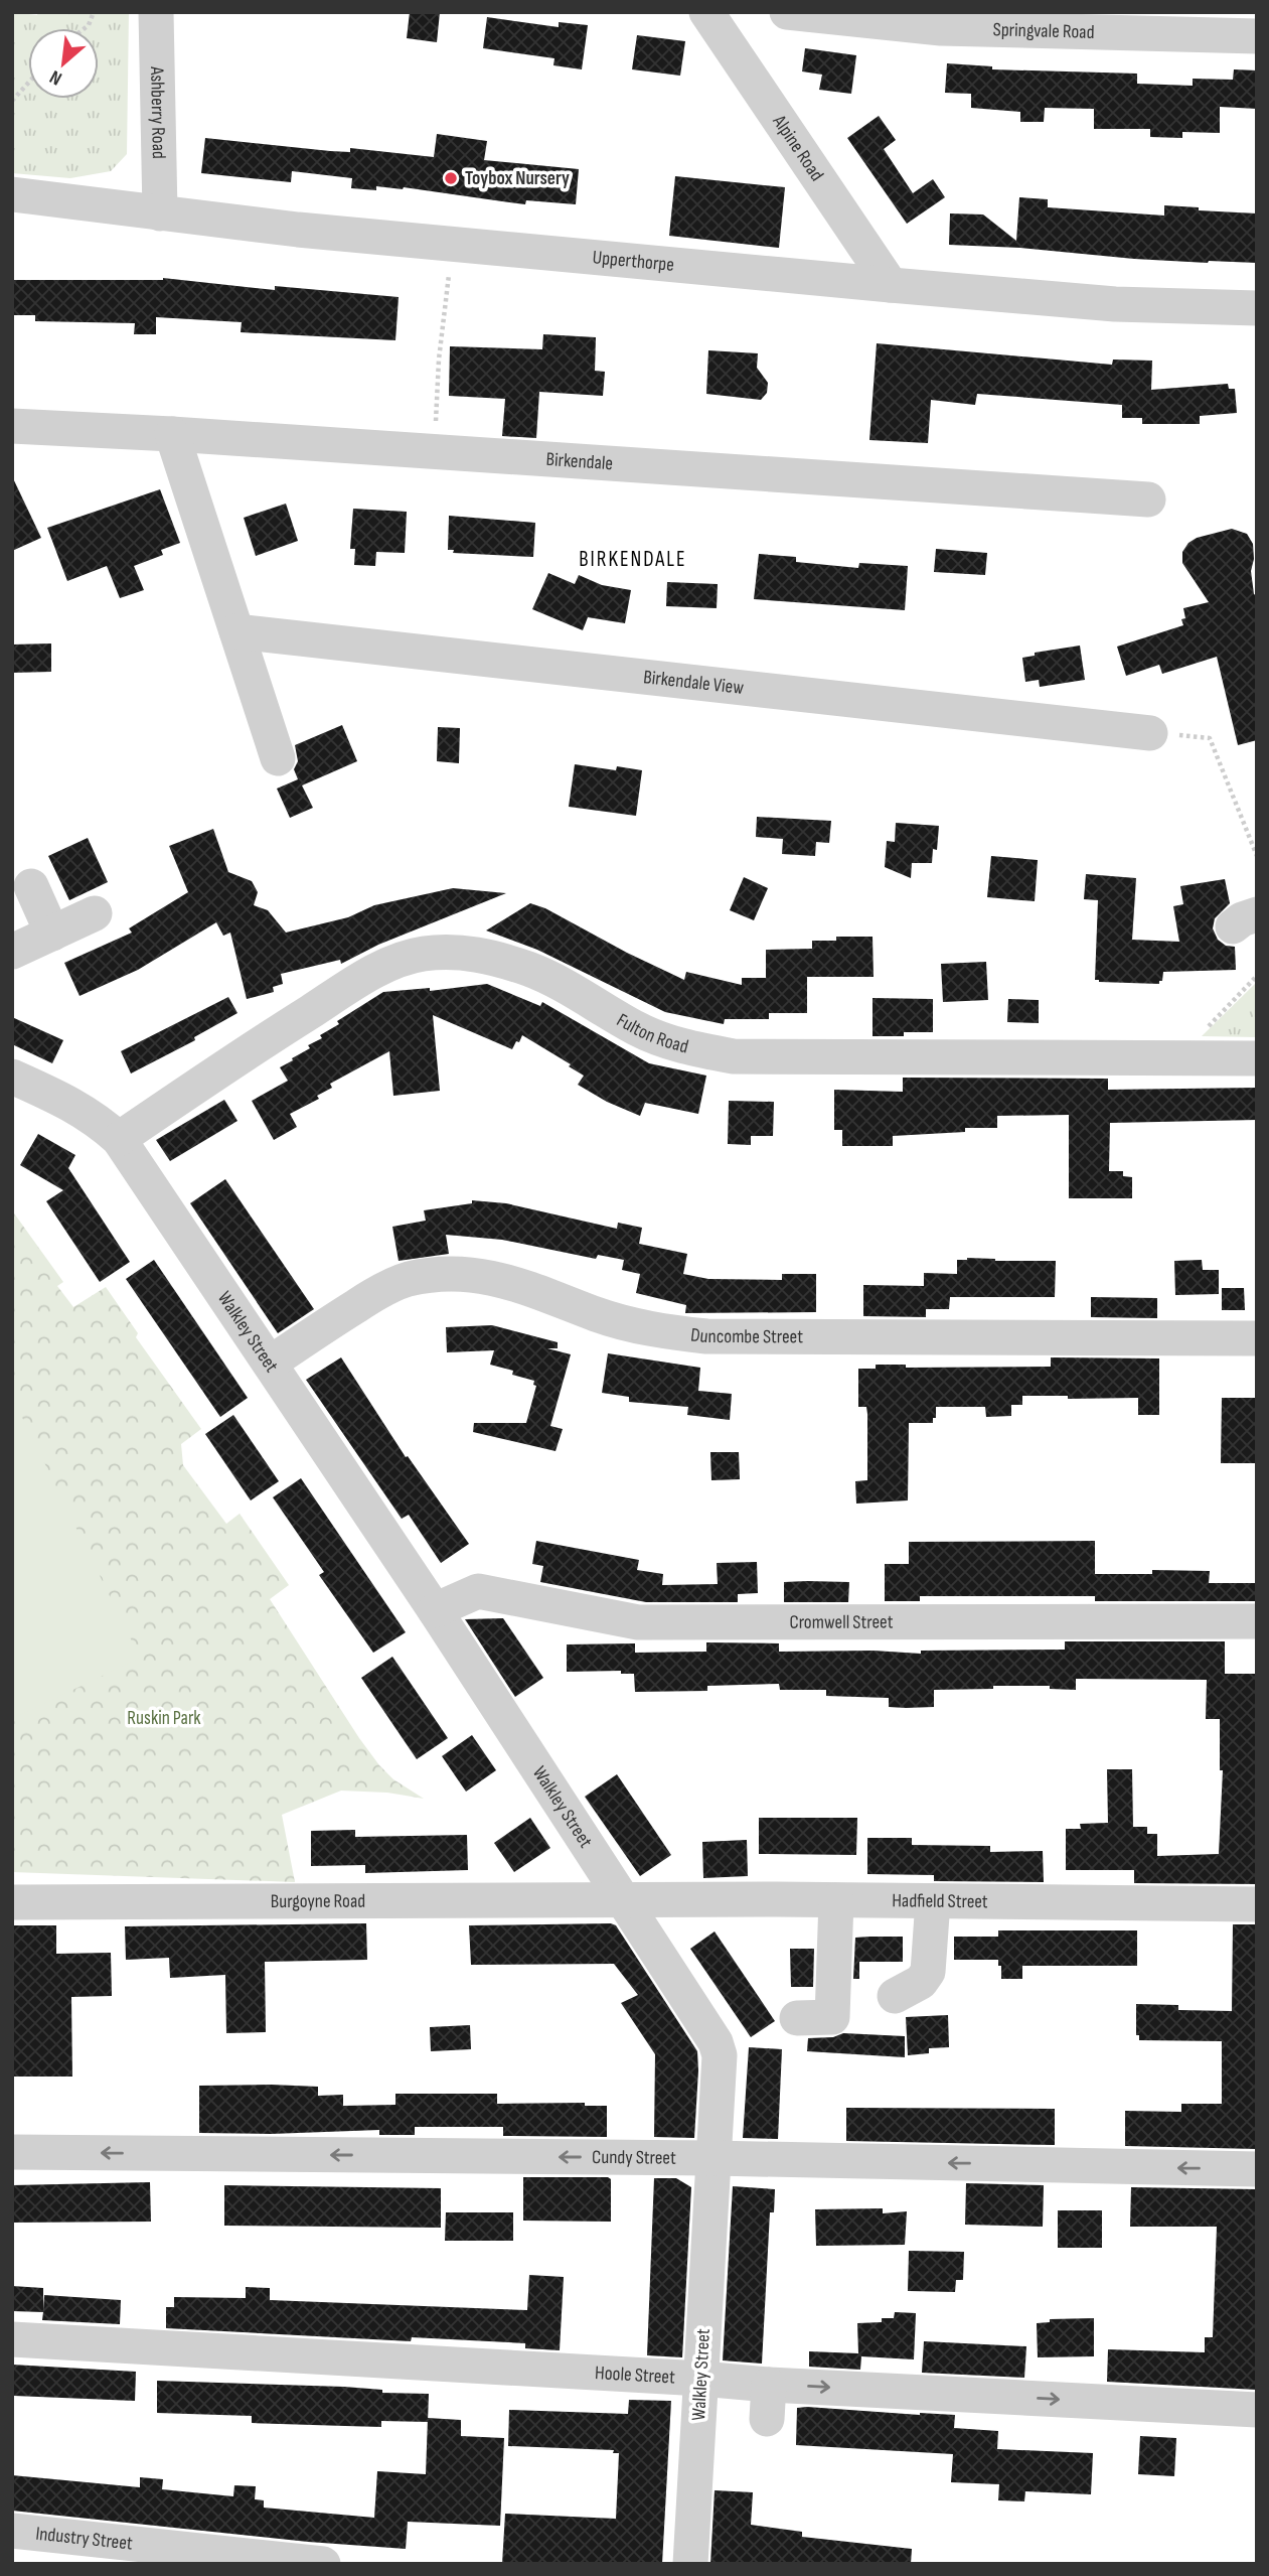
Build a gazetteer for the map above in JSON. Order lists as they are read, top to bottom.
{
  "streets": {
    "street": [
      "Springvale Road",
      "Ashberry Road",
      "Alpine Road",
      "Upperthorpe",
      "Birkendale",
      "Birkendale View",
      "Fulton Road",
      "Walkley Street",
      "Duncombe Street",
      "Cromwell Street",
      "Burgoyne Road",
      "Hadfield Street",
      "Cundy Street",
      "Hoole Street",
      "Industry Street"
    ]
  },
  "crossings": [
    ["Ashberry Road", "Upperthorpe"],
    ["Alpine Road", "Upperthorpe"],
    ["Fulton Road", "Walkley Street"],
    ["Walkley Street", "Duncombe Street"],
    ["Walkley Street", "Cromwell Street"],
    ["Walkley Street", "Burgoyne Road"],
    ["Walkley Street", "Hadfield Street"],
    ["Walkley Street", "Cundy Street"],
    ["Walkley Street", "Hoole Street"],
    ["Burgoyne Road", "Hadfield Street"]
  ],
  "one_way": ["Cundy Street", "Hoole Street"],
  "districts": ["BIRKENDALE"],
  "parks": ["Ruskin Park"],
  "places": ["Toybox Nursery"],
  "north": "bottom left"
}
